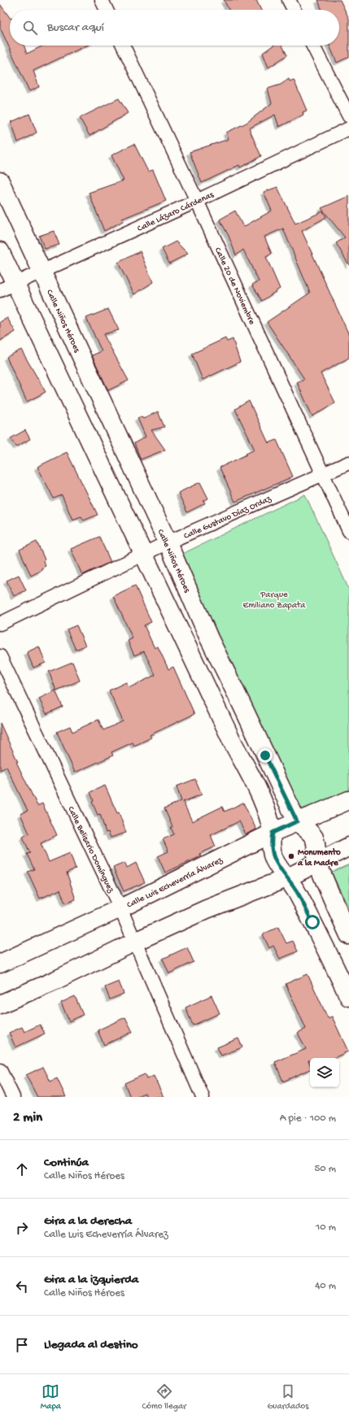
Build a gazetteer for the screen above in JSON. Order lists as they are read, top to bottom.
{
  "streets": {
    "street": [
      "Calle Lázaro Cárdenas",
      "Calle 20 de Noviembre",
      "Calle Niños Héroes",
      "Calle Gustavo Díaz Ordaz",
      "Calle Belisario Domínguez",
      "Calle Luis Echeverría Álvarez"
    ]
  },
  "crossings": [
    ["Calle Lázaro Cárdenas", "Calle 20 de Noviembre"],
    ["Calle Lázaro Cárdenas", "Calle Niños Héroes"],
    ["Calle 20 de Noviembre", "Calle Gustavo Díaz Ordaz"],
    ["Calle Niños Héroes", "Calle Gustavo Díaz Ordaz"],
    ["Calle Niños Héroes", "Calle Luis Echeverría Álvarez"],
    ["Calle Belisario Domínguez", "Calle Luis Echeverría Álvarez"]
  ],
  "parks": ["Parque Emiliano Zapata"],
  "places": ["Monumento a la Madre"],
  "page": {
    "search": "Buscar aquí",
    "heading": ["2 min", "A pie · 100 m"],
    "list": [
      ["Continúa", "Calle Niños Héroes", "50 m"],
      ["Gira a la derecha", "Calle Luis Echeverría Álvarez", "10 m"],
      ["Gira a la izquierda", "Calle Niños Héroes", "40 m"],
      "Llegada al destino"
    ],
    "nav": ["Mapa", "Cómo llegar", "Guardados"]
  }
}
